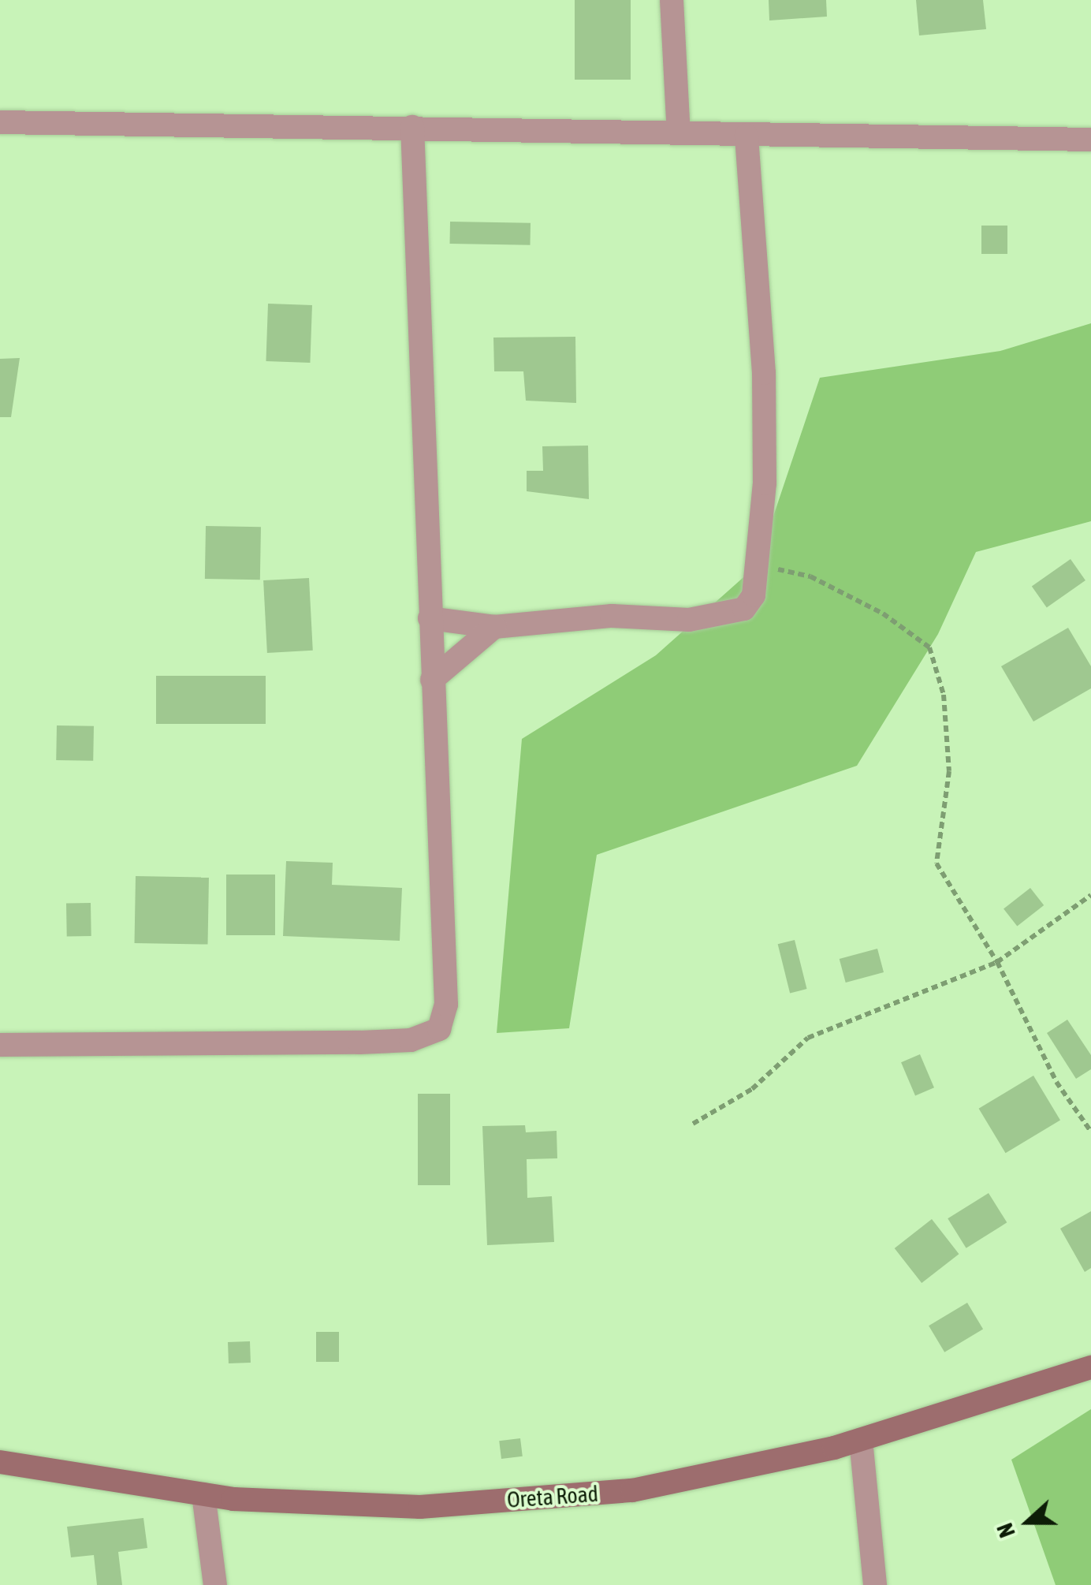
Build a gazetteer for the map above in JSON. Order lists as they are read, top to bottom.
{
  "streets": {
    "street": ["Oreta Road"]
  },
  "north": "left"
}
